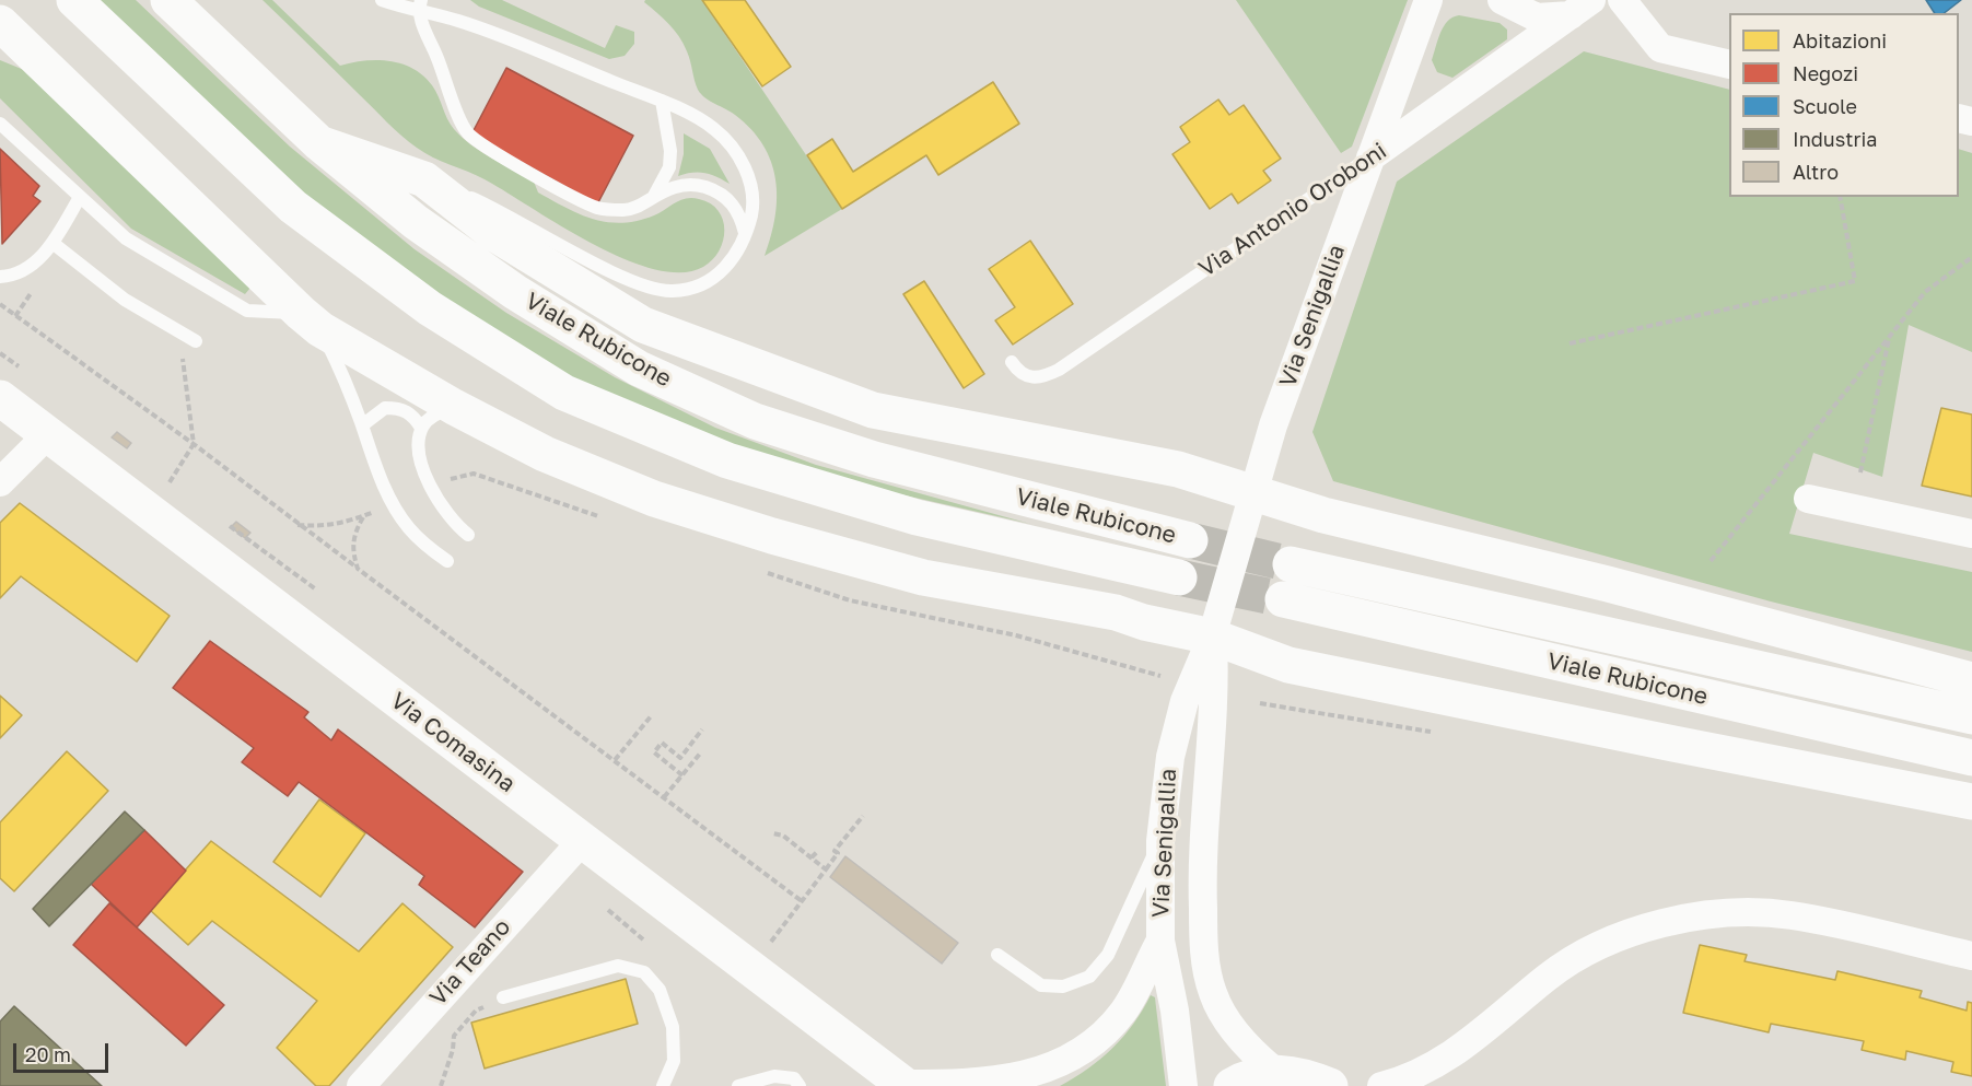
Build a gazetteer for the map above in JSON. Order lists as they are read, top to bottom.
{
  "streets": {
    "main road": ["Viale Rubicone", "Via Comasina"],
    "street": ["Via Antonio Oroboni", "Via Senigallia", "Via Teano"]
  },
  "crossings": [
    ["Via Antonio Oroboni", "Via Senigallia"],
    ["Via Comasina", "Via Teano"]
  ],
  "legend": [
    "Abitazioni",
    "Negozi",
    "Scuole",
    "Industria",
    "Altro"
  ],
  "scale_bar": "20 m"
}
